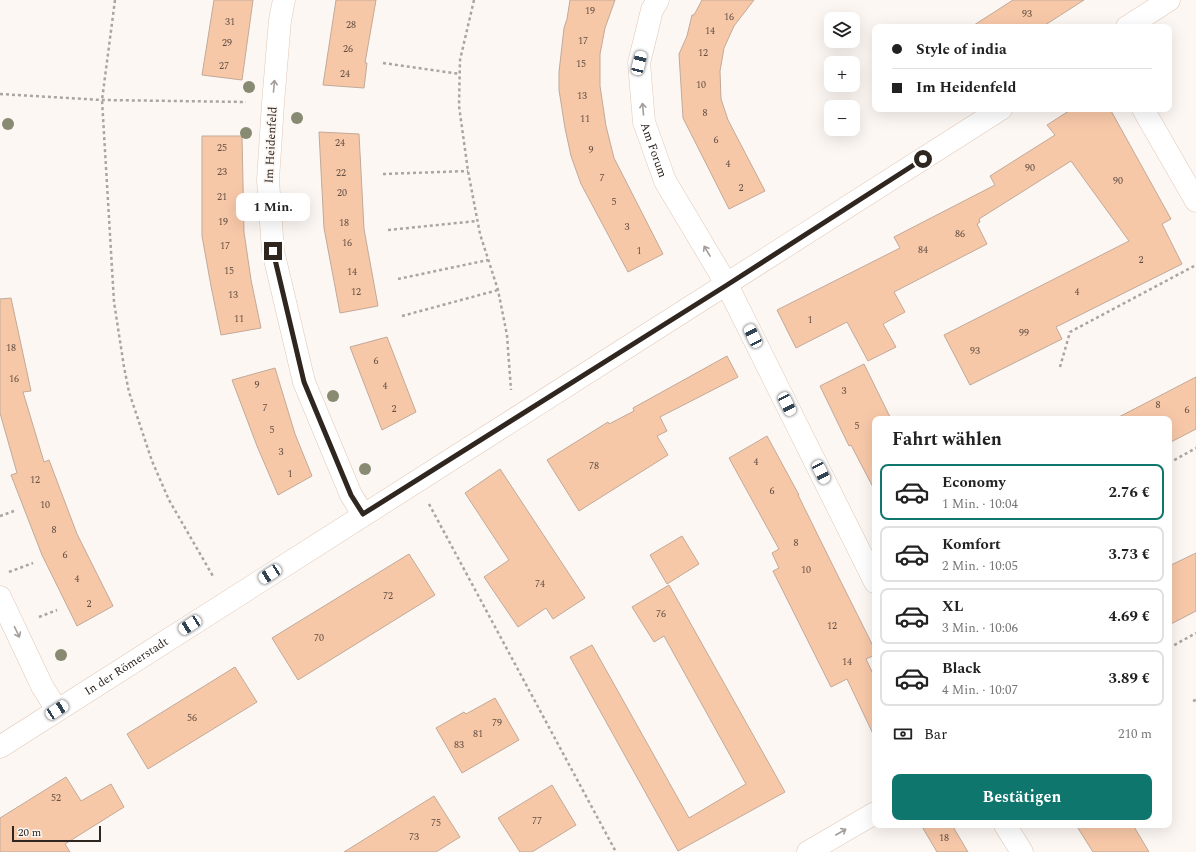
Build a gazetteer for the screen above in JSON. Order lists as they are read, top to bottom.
{
  "streets": {
    "street": ["Im Heidenfeld", "Am Forum", "In der Römerstadt"]
  },
  "crossings": [
    ["Im Heidenfeld", "In der Römerstadt"],
    ["Am Forum", "In der Römerstadt"]
  ],
  "one_way": ["Am Forum"],
  "house_numbers": [
    "19",
    "93",
    "16",
    "31",
    "28",
    "14",
    "17",
    "29",
    "26",
    "12",
    "15",
    "27",
    "24",
    "10",
    "13",
    "8",
    "11",
    "6",
    "24",
    "25",
    "9",
    "4",
    "90",
    "23",
    "22",
    "7",
    "90",
    "2",
    "20",
    "21",
    "5",
    "19",
    "18",
    "3",
    "86",
    "16",
    "17",
    "84",
    "1",
    "2",
    "15",
    "14",
    "12",
    "4",
    "13",
    "11",
    "1",
    "99",
    "18",
    "93",
    "6",
    "16",
    "9",
    "4",
    "3",
    "8",
    "7",
    "2",
    "6",
    "5",
    "5",
    "3",
    "4",
    "78",
    "1",
    "12",
    "6",
    "10",
    "8",
    "8",
    "6",
    "10",
    "4",
    "74",
    "72",
    "2",
    "76",
    "12",
    "70",
    "14",
    "56",
    "79",
    "81",
    "83",
    "52",
    "77",
    "75",
    "73",
    "18"
  ],
  "scale_bar": "20 m",
  "page": {
    "map_buttons": ["+", "−"],
    "banner": ["Style of india", "Im Heidenfeld"],
    "bubble": "1 Min.",
    "heading": "Fahrt wählen",
    "list": [
      {
        "name": "Economy",
        "note": "1 Min. · 10:04",
        "value": "2.76 €"
      },
      {
        "name": "Komfort",
        "note": "2 Min. · 10:05",
        "value": "3.73 €"
      },
      {
        "name": "XL",
        "note": "3 Min. · 10:06",
        "value": "4.69 €"
      },
      {
        "name": "Black",
        "note": "4 Min. · 10:07",
        "value": "3.89 €"
      }
    ],
    "pay": ["Bar", "210 m"],
    "buttons": "Bestätigen",
    "scale": "20 m"
  }
}
